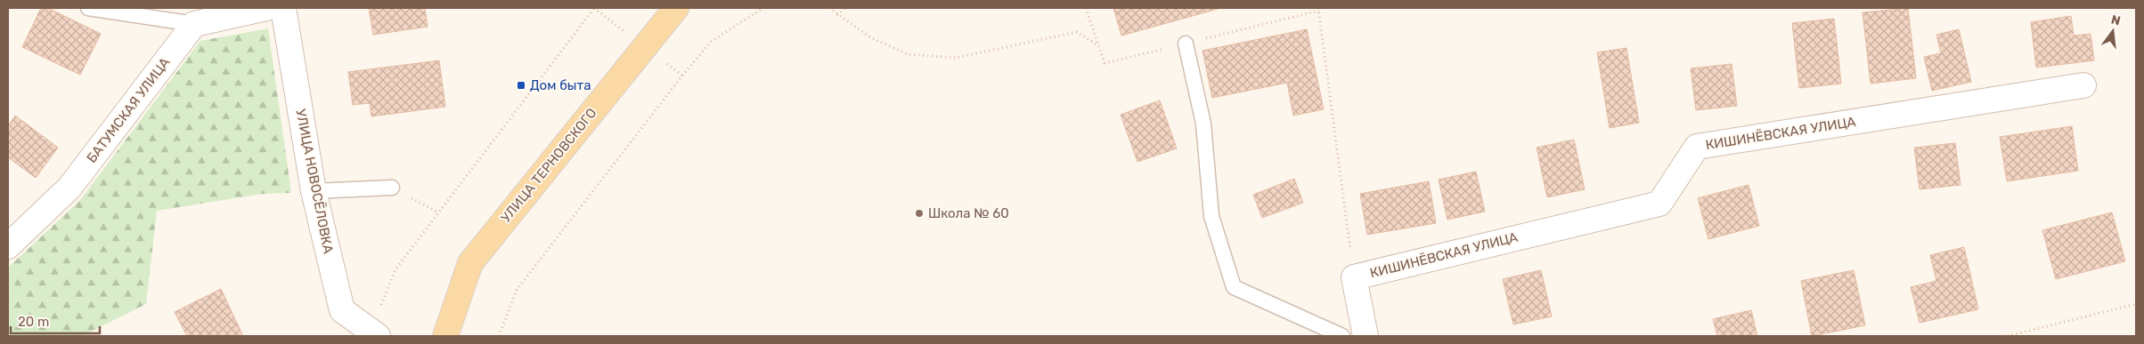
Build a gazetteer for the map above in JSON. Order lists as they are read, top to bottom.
{
  "streets": {
    "main road": ["УЛИЦА ТЕРНОВСКОГО"],
    "street": ["БАТУМСКАЯ УЛИЦА", "КИШИНЁВСКАЯ УЛИЦА", "УЛИЦА НОВОСЁЛОВКА"]
  },
  "places": {
    "transit": ["Дом быта"],
    "other": ["Школа № 60"]
  },
  "scale_bar": "20 m",
  "north": "top"
}
